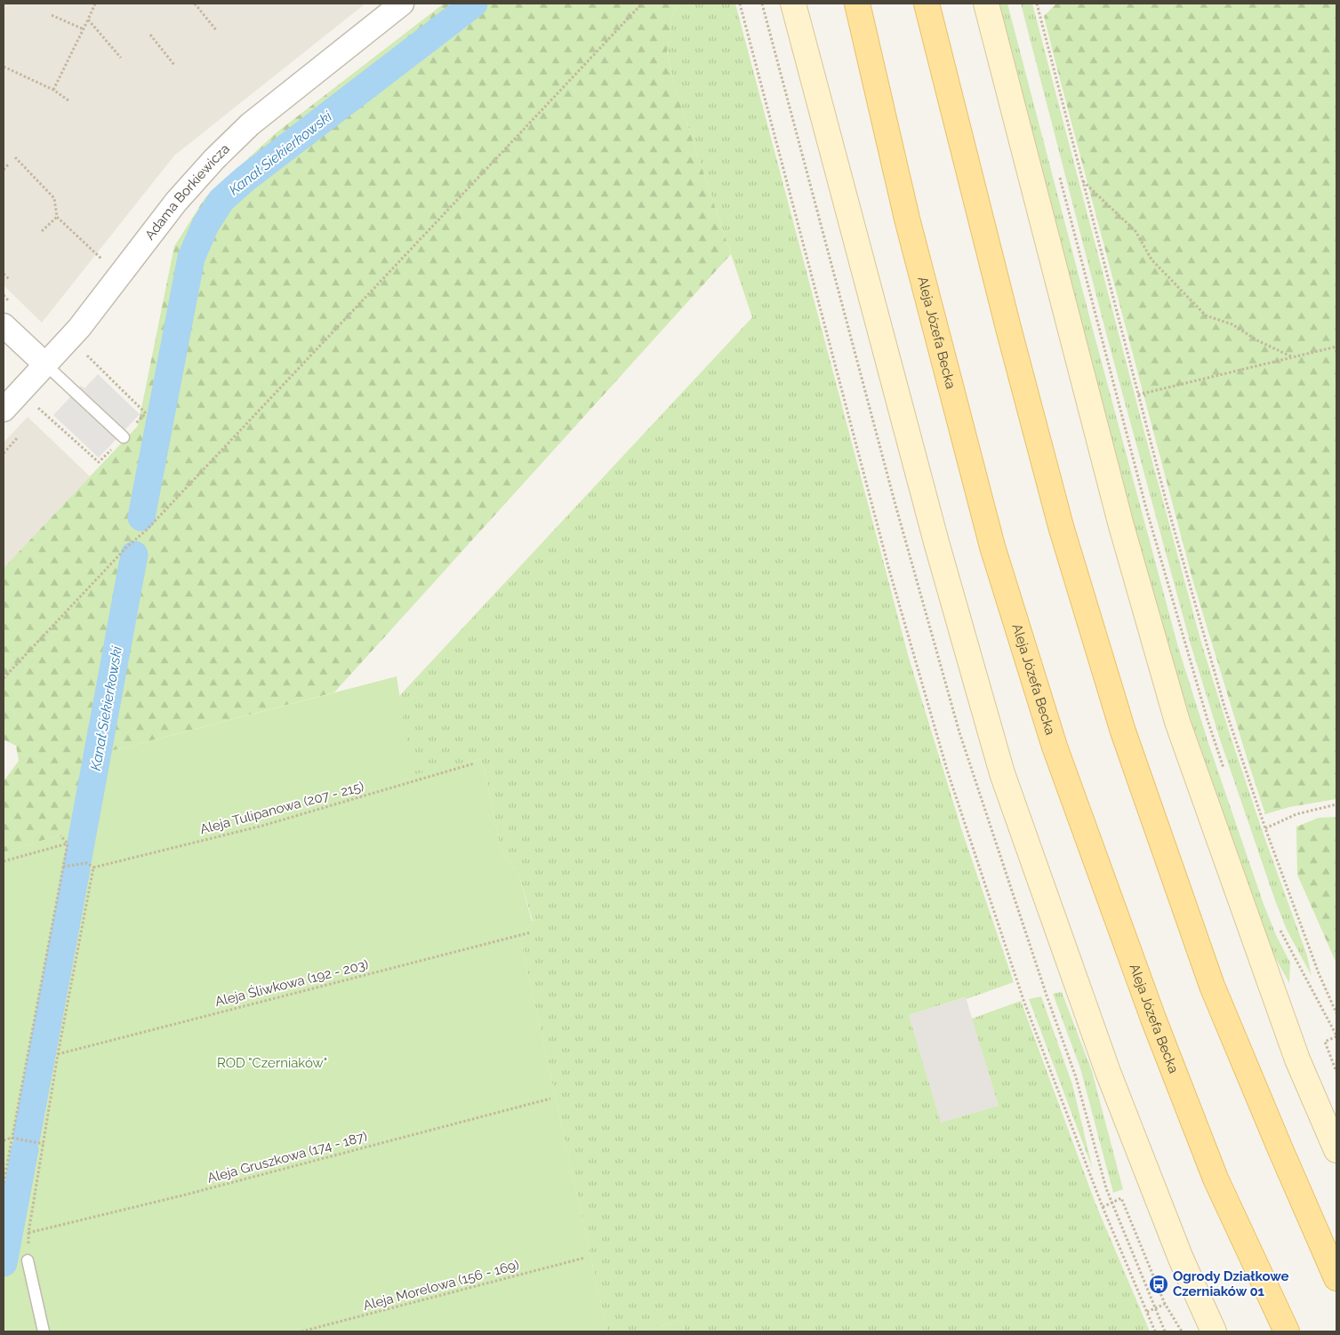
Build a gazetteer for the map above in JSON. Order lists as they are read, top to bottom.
{
  "streets": {
    "main road": ["Aleja Józefa Becka"],
    "street": ["Adama Borkiewicza"],
    "path": [
      "Aleja Tulipanowa (207 - 215)",
      "Aleja Śliwkowa (192 - 203)",
      "Aleja Gruszkowa (174 - 187)",
      "Aleja Morelowa (156 - 169)"
    ]
  },
  "water": ["Kanał Siekierkowski"],
  "parks": ["ROD \"Czerniaków\""],
  "places": {
    "bus stop": ["Ogrody Działkowe Czerniaków 01"]
  }
}
